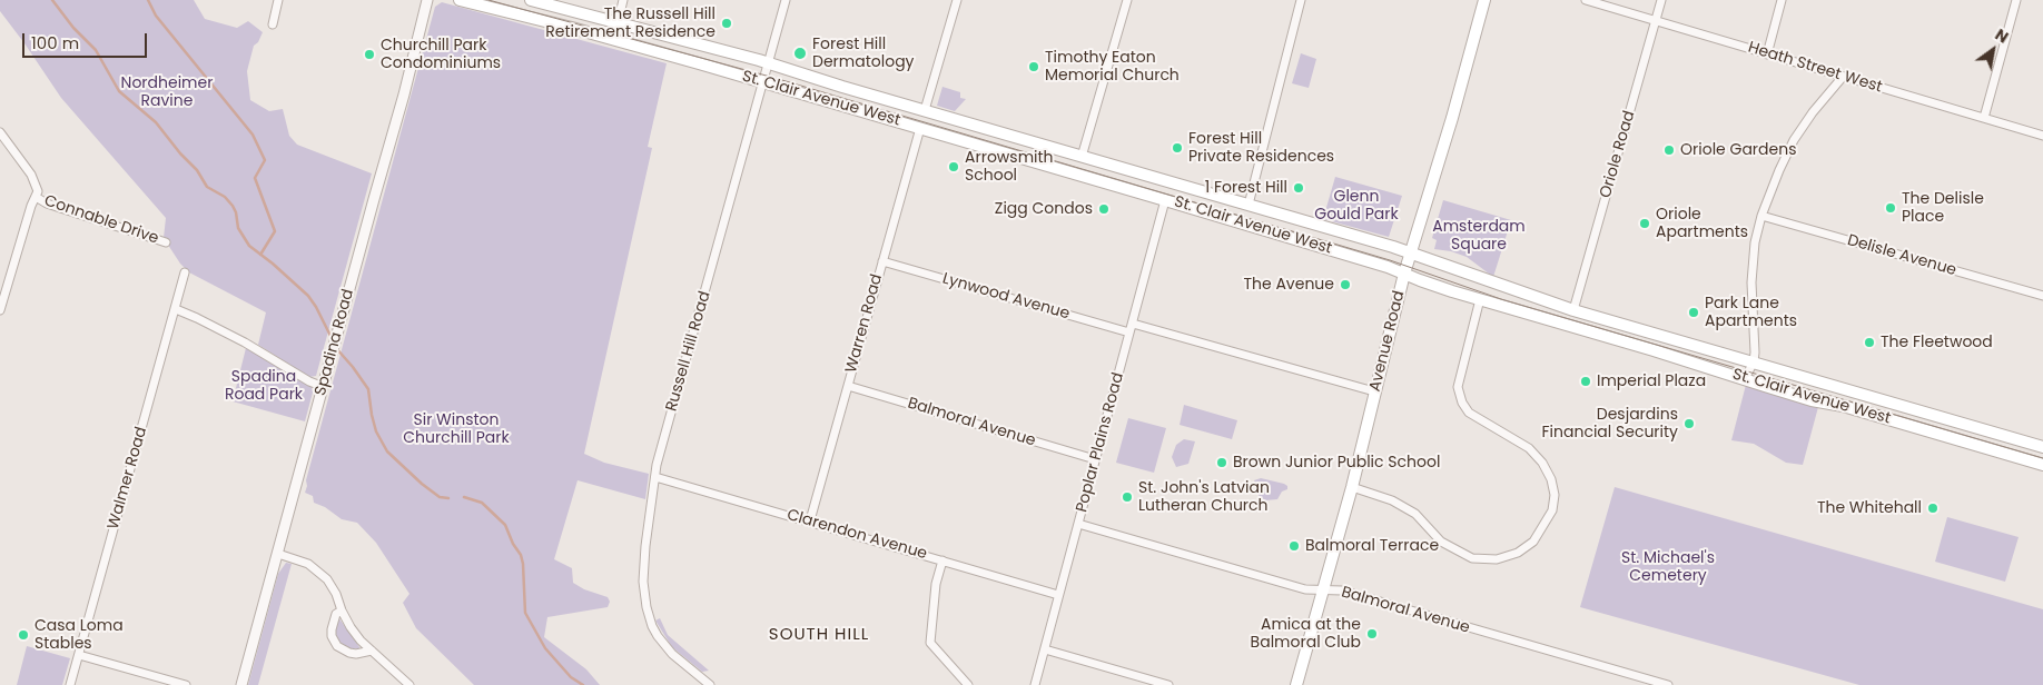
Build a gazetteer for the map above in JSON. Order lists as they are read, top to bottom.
{
  "streets": {
    "main road": ["St. Clair Avenue West", "Avenue Road"],
    "street": [
      "Heath Street West",
      "Oriole Road",
      "Connable Drive",
      "Delisle Avenue",
      "Lynwood Avenue",
      "Warren Road",
      "Spadina Road",
      "Russell Hill Road",
      "Balmoral Avenue",
      "Poplar Plains Road",
      "Walmer Road",
      "Clarendon Avenue"
    ]
  },
  "crossings": [
    ["Heath Street West", "Oriole Road"],
    ["St. Clair Avenue West", "Oriole Road"],
    ["St. Clair Avenue West", "Warren Road"],
    ["St. Clair Avenue West", "Avenue Road"],
    ["St. Clair Avenue West", "Russell Hill Road"],
    ["St. Clair Avenue West", "Poplar Plains Road"],
    ["Lynwood Avenue", "Warren Road"],
    ["Lynwood Avenue", "Poplar Plains Road"],
    ["Warren Road", "Balmoral Avenue"],
    ["Warren Road", "Clarendon Avenue"],
    ["Avenue Road", "Balmoral Avenue"],
    ["Russell Hill Road", "Clarendon Avenue"],
    ["Balmoral Avenue", "Poplar Plains Road"],
    ["Poplar Plains Road", "Clarendon Avenue"]
  ],
  "districts": ["SOUTH HILL"],
  "parks": [
    "Nordheimer Ravine",
    "Glenn Gould Park",
    "Amsterdam Square",
    "Spadina Road Park",
    "Sir Winston Churchill Park",
    "St. Michael's Cemetery"
  ],
  "places": [
    "The Russell Hill Retirement Residence",
    "Forest Hill Dermatology",
    "Churchill Park Condominiums",
    "Timothy Eaton Memorial Church",
    "Forest Hill Private Residences",
    "Oriole Gardens",
    "Arrowsmith School",
    "1 Forest Hill",
    "The Delisle Place",
    "Zigg Condos",
    "Oriole Apartments",
    "The Avenue",
    "Park Lane Apartments",
    "The Fleetwood",
    "Imperial Plaza",
    "Desjardins Financial Security",
    "Brown Junior Public School",
    "St. John's Latvian Lutheran Church",
    "The Whitehall",
    "Balmoral Terrace",
    "Amica at the Balmoral Club",
    "Casa Loma Stables"
  ],
  "scale_bar": "100 m",
  "north": "top right"
}
